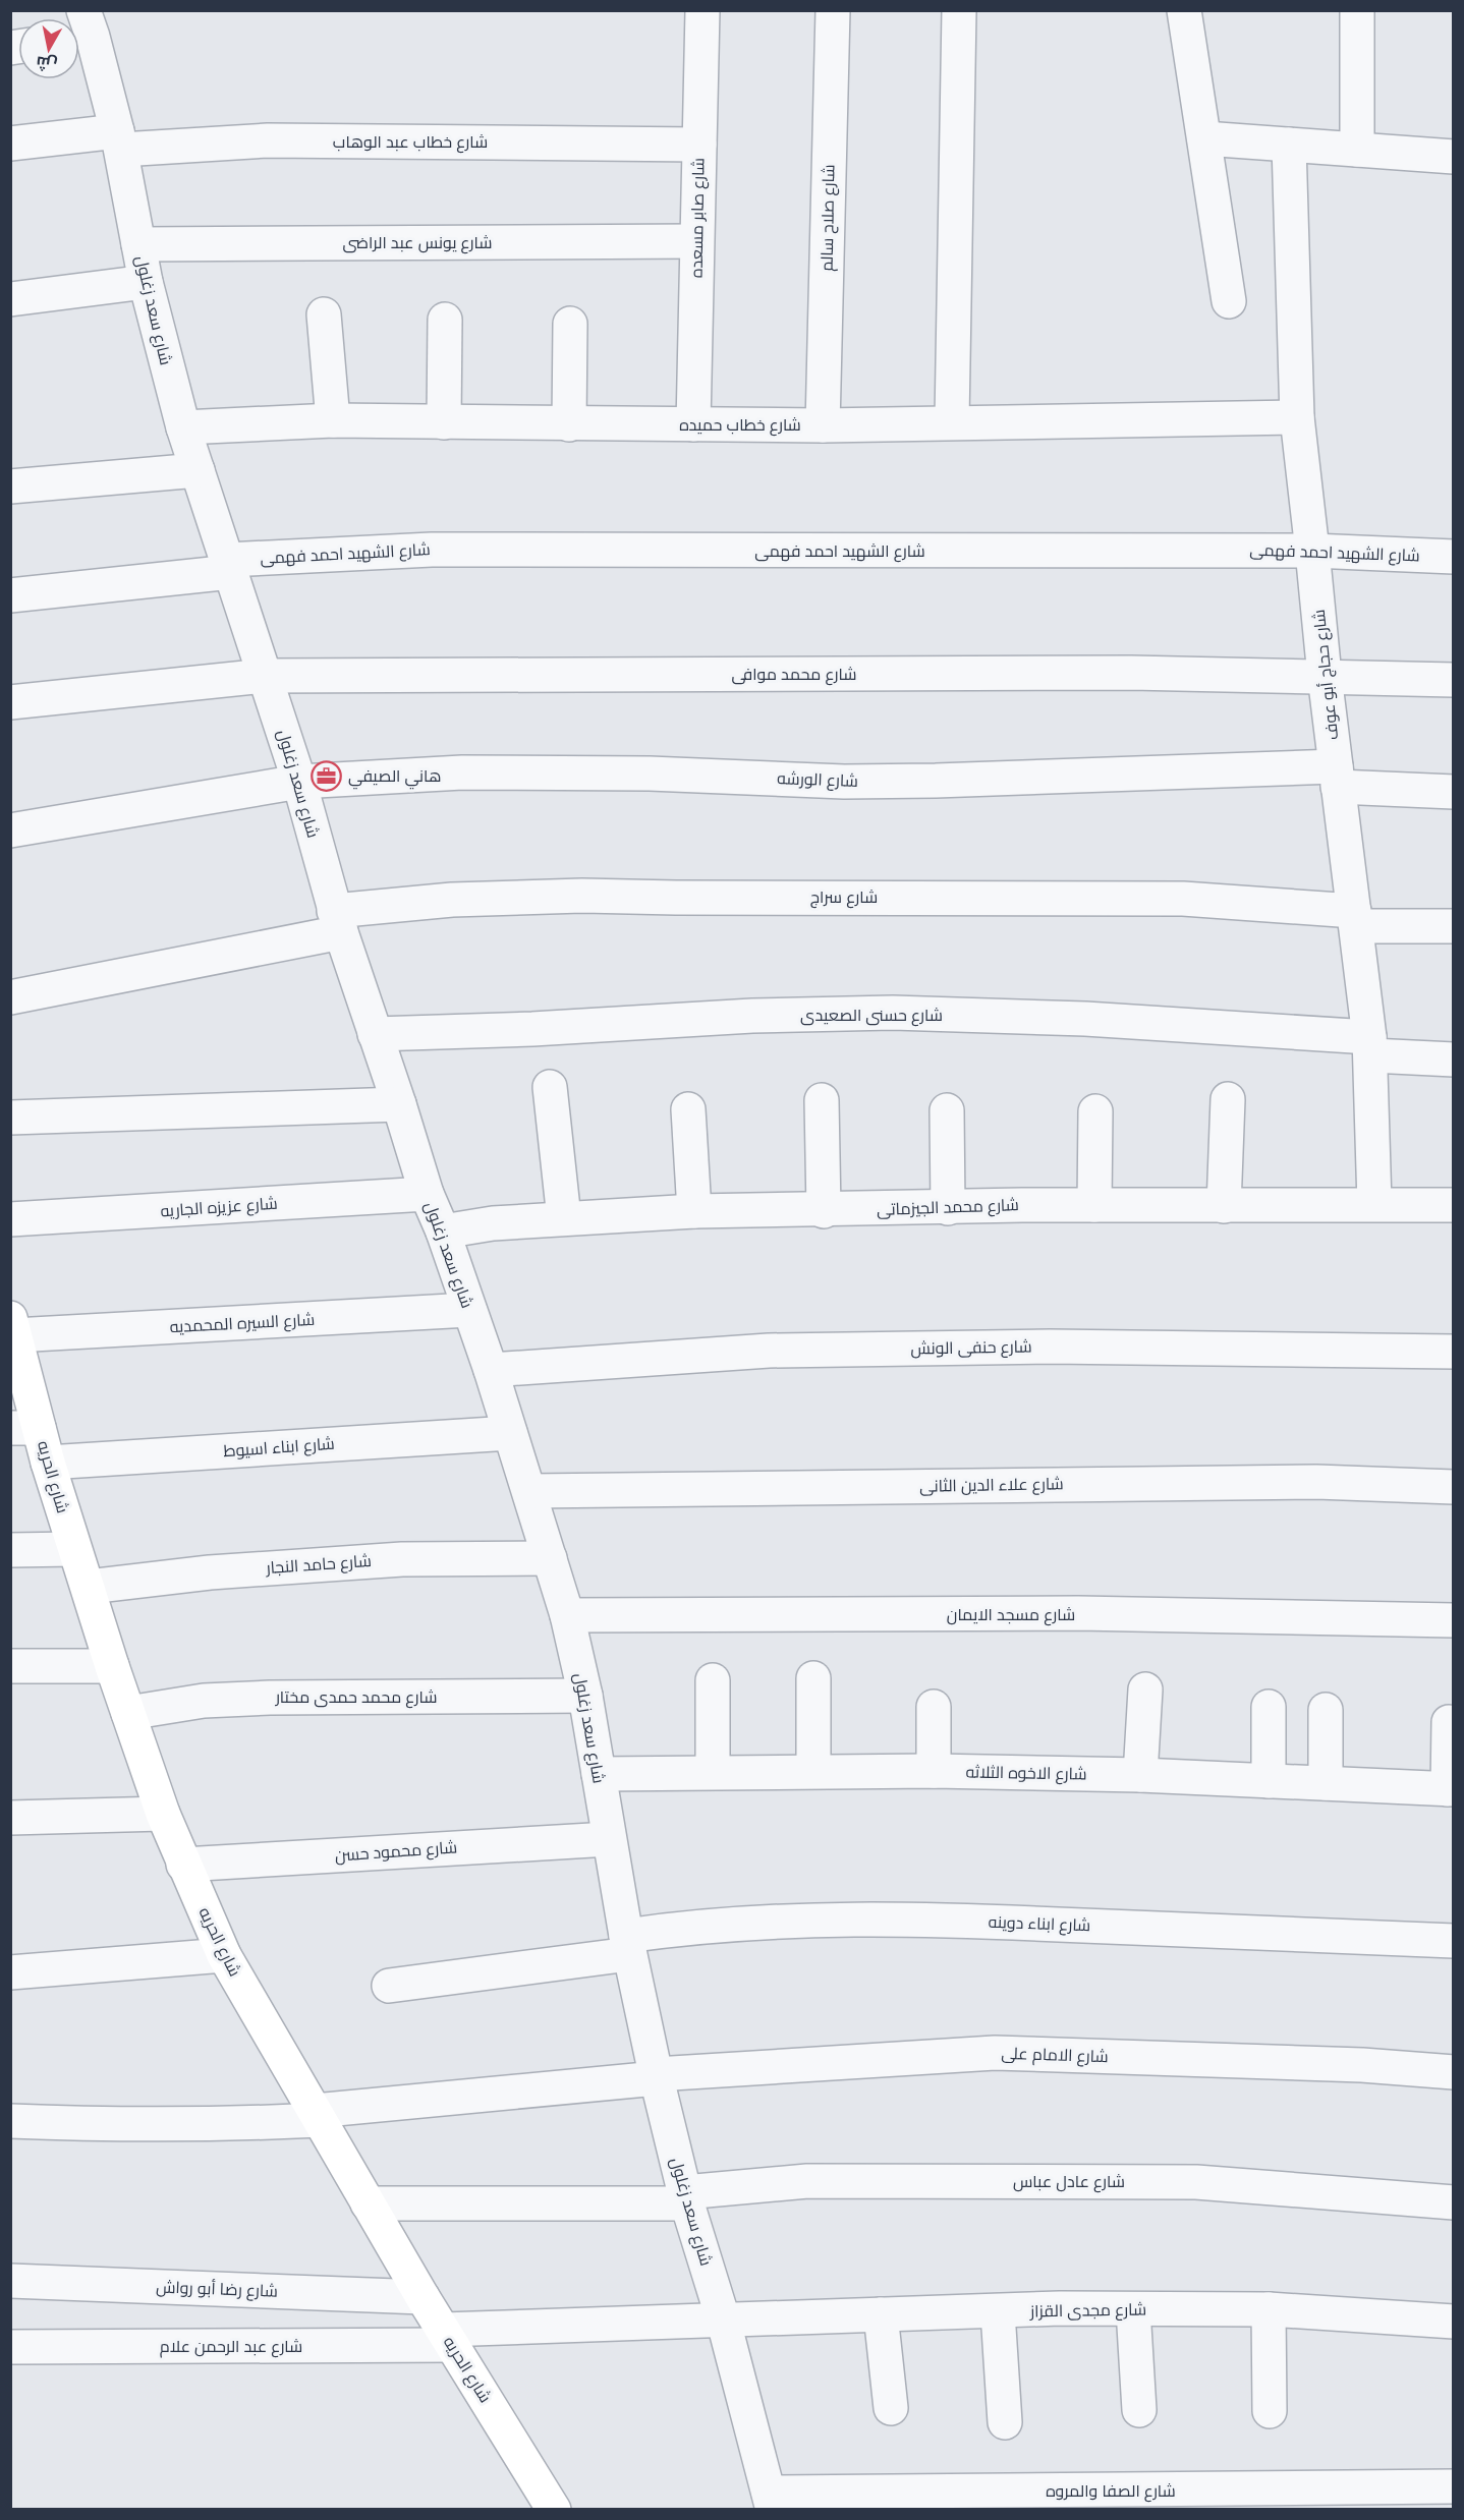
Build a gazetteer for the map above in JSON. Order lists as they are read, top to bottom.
{
  "streets": {
    "street": [
      "شارع خطاب عبد الوهاب",
      "شارع صابر مسعده",
      "شارع صلاح سالم",
      "شارع يونس عبد الراضى",
      "شارع سعد زغلول",
      "شارع خطاب حميده",
      "شارع الشهيد احمد فهمى",
      "شارع محمد موافى",
      "شارع حجاج أبو عوف",
      "شارع الورشه",
      "شارع سراج",
      "شارع حسنى الصعيدى",
      "شارع عزيزه الجاريه",
      "شارع محمد الجيزماتى",
      "شارع السيره المحمديه",
      "شارع حنفى الونش",
      "شارع ابناء اسيوط",
      "شارع الحريه",
      "شارع علاء الدين الثانى",
      "شارع حامد النجار",
      "شارع مسجد الايمان",
      "شارع محمد حمدى مختار",
      "شارع الاخوه الثلاثه",
      "شارع محمود حسن",
      "شارع ابناء دوينه",
      "شارع الامام على",
      "شارع عادل عباس",
      "شارع رضا أبو رواش",
      "شارع مجدى القزاز",
      "شارع عبد الرحمن علام",
      "شارع الصفا والمروه"
    ]
  },
  "crossings": [
    ["شارع خطاب عبد الوهاب", "شارع صابر مسعده"],
    ["شارع خطاب عبد الوهاب", "شارع سعد زغلول"],
    ["شارع صابر مسعده", "شارع يونس عبد الراضى"],
    ["شارع صابر مسعده", "شارع خطاب حميده"],
    ["شارع صلاح سالم", "شارع خطاب حميده"],
    ["شارع يونس عبد الراضى", "شارع سعد زغلول"],
    ["شارع سعد زغلول", "شارع خطاب حميده"],
    ["شارع سعد زغلول", "شارع الشهيد احمد فهمى"],
    ["شارع سعد زغلول", "شارع محمد موافى"],
    ["شارع سعد زغلول", "شارع الورشه"],
    ["شارع سعد زغلول", "شارع سراج"],
    ["شارع سعد زغلول", "شارع حسنى الصعيدى"],
    ["شارع سعد زغلول", "شارع عزيزه الجاريه"],
    ["شارع سعد زغلول", "شارع محمد الجيزماتى"],
    ["شارع سعد زغلول", "شارع السيره المحمديه"],
    ["شارع سعد زغلول", "شارع حنفى الونش"],
    ["شارع سعد زغلول", "شارع ابناء اسيوط"],
    ["شارع سعد زغلول", "شارع علاء الدين الثانى"],
    ["شارع سعد زغلول", "شارع حامد النجار"],
    ["شارع سعد زغلول", "شارع مسجد الايمان"],
    ["شارع سعد زغلول", "شارع محمد حمدى مختار"],
    ["شارع سعد زغلول", "شارع الاخوه الثلاثه"],
    ["شارع سعد زغلول", "شارع محمود حسن"],
    ["شارع سعد زغلول", "شارع ابناء دوينه"],
    ["شارع سعد زغلول", "شارع الامام على"],
    ["شارع سعد زغلول", "شارع عادل عباس"],
    ["شارع سعد زغلول", "شارع مجدى القزاز"],
    ["شارع سعد زغلول", "شارع عبد الرحمن علام"],
    ["شارع سعد زغلول", "شارع الصفا والمروه"],
    ["شارع خطاب حميده", "شارع حجاج أبو عوف"],
    ["شارع الشهيد احمد فهمى", "شارع حجاج أبو عوف"],
    ["شارع محمد موافى", "شارع حجاج أبو عوف"],
    ["شارع حجاج أبو عوف", "شارع الورشه"],
    ["شارع حجاج أبو عوف", "شارع سراج"],
    ["شارع حجاج أبو عوف", "شارع حسنى الصعيدى"],
    ["شارع حجاج أبو عوف", "شارع محمد الجيزماتى"],
    ["شارع السيره المحمديه", "شارع الحريه"],
    ["شارع ابناء اسيوط", "شارع الحريه"],
    ["شارع الحريه", "شارع حامد النجار"],
    ["شارع الحريه", "شارع محمد حمدى مختار"],
    ["شارع الحريه", "شارع محمود حسن"],
    ["شارع الحريه", "شارع الامام على"],
    ["شارع الحريه", "شارع عادل عباس"],
    ["شارع الحريه", "شارع رضا أبو رواش"],
    ["شارع الحريه", "شارع عبد الرحمن علام"],
    ["شارع مجدى القزاز", "شارع عبد الرحمن علام"]
  ],
  "places": {
    "office": ["هاني الصيفي"]
  },
  "north": "bottom"
}
